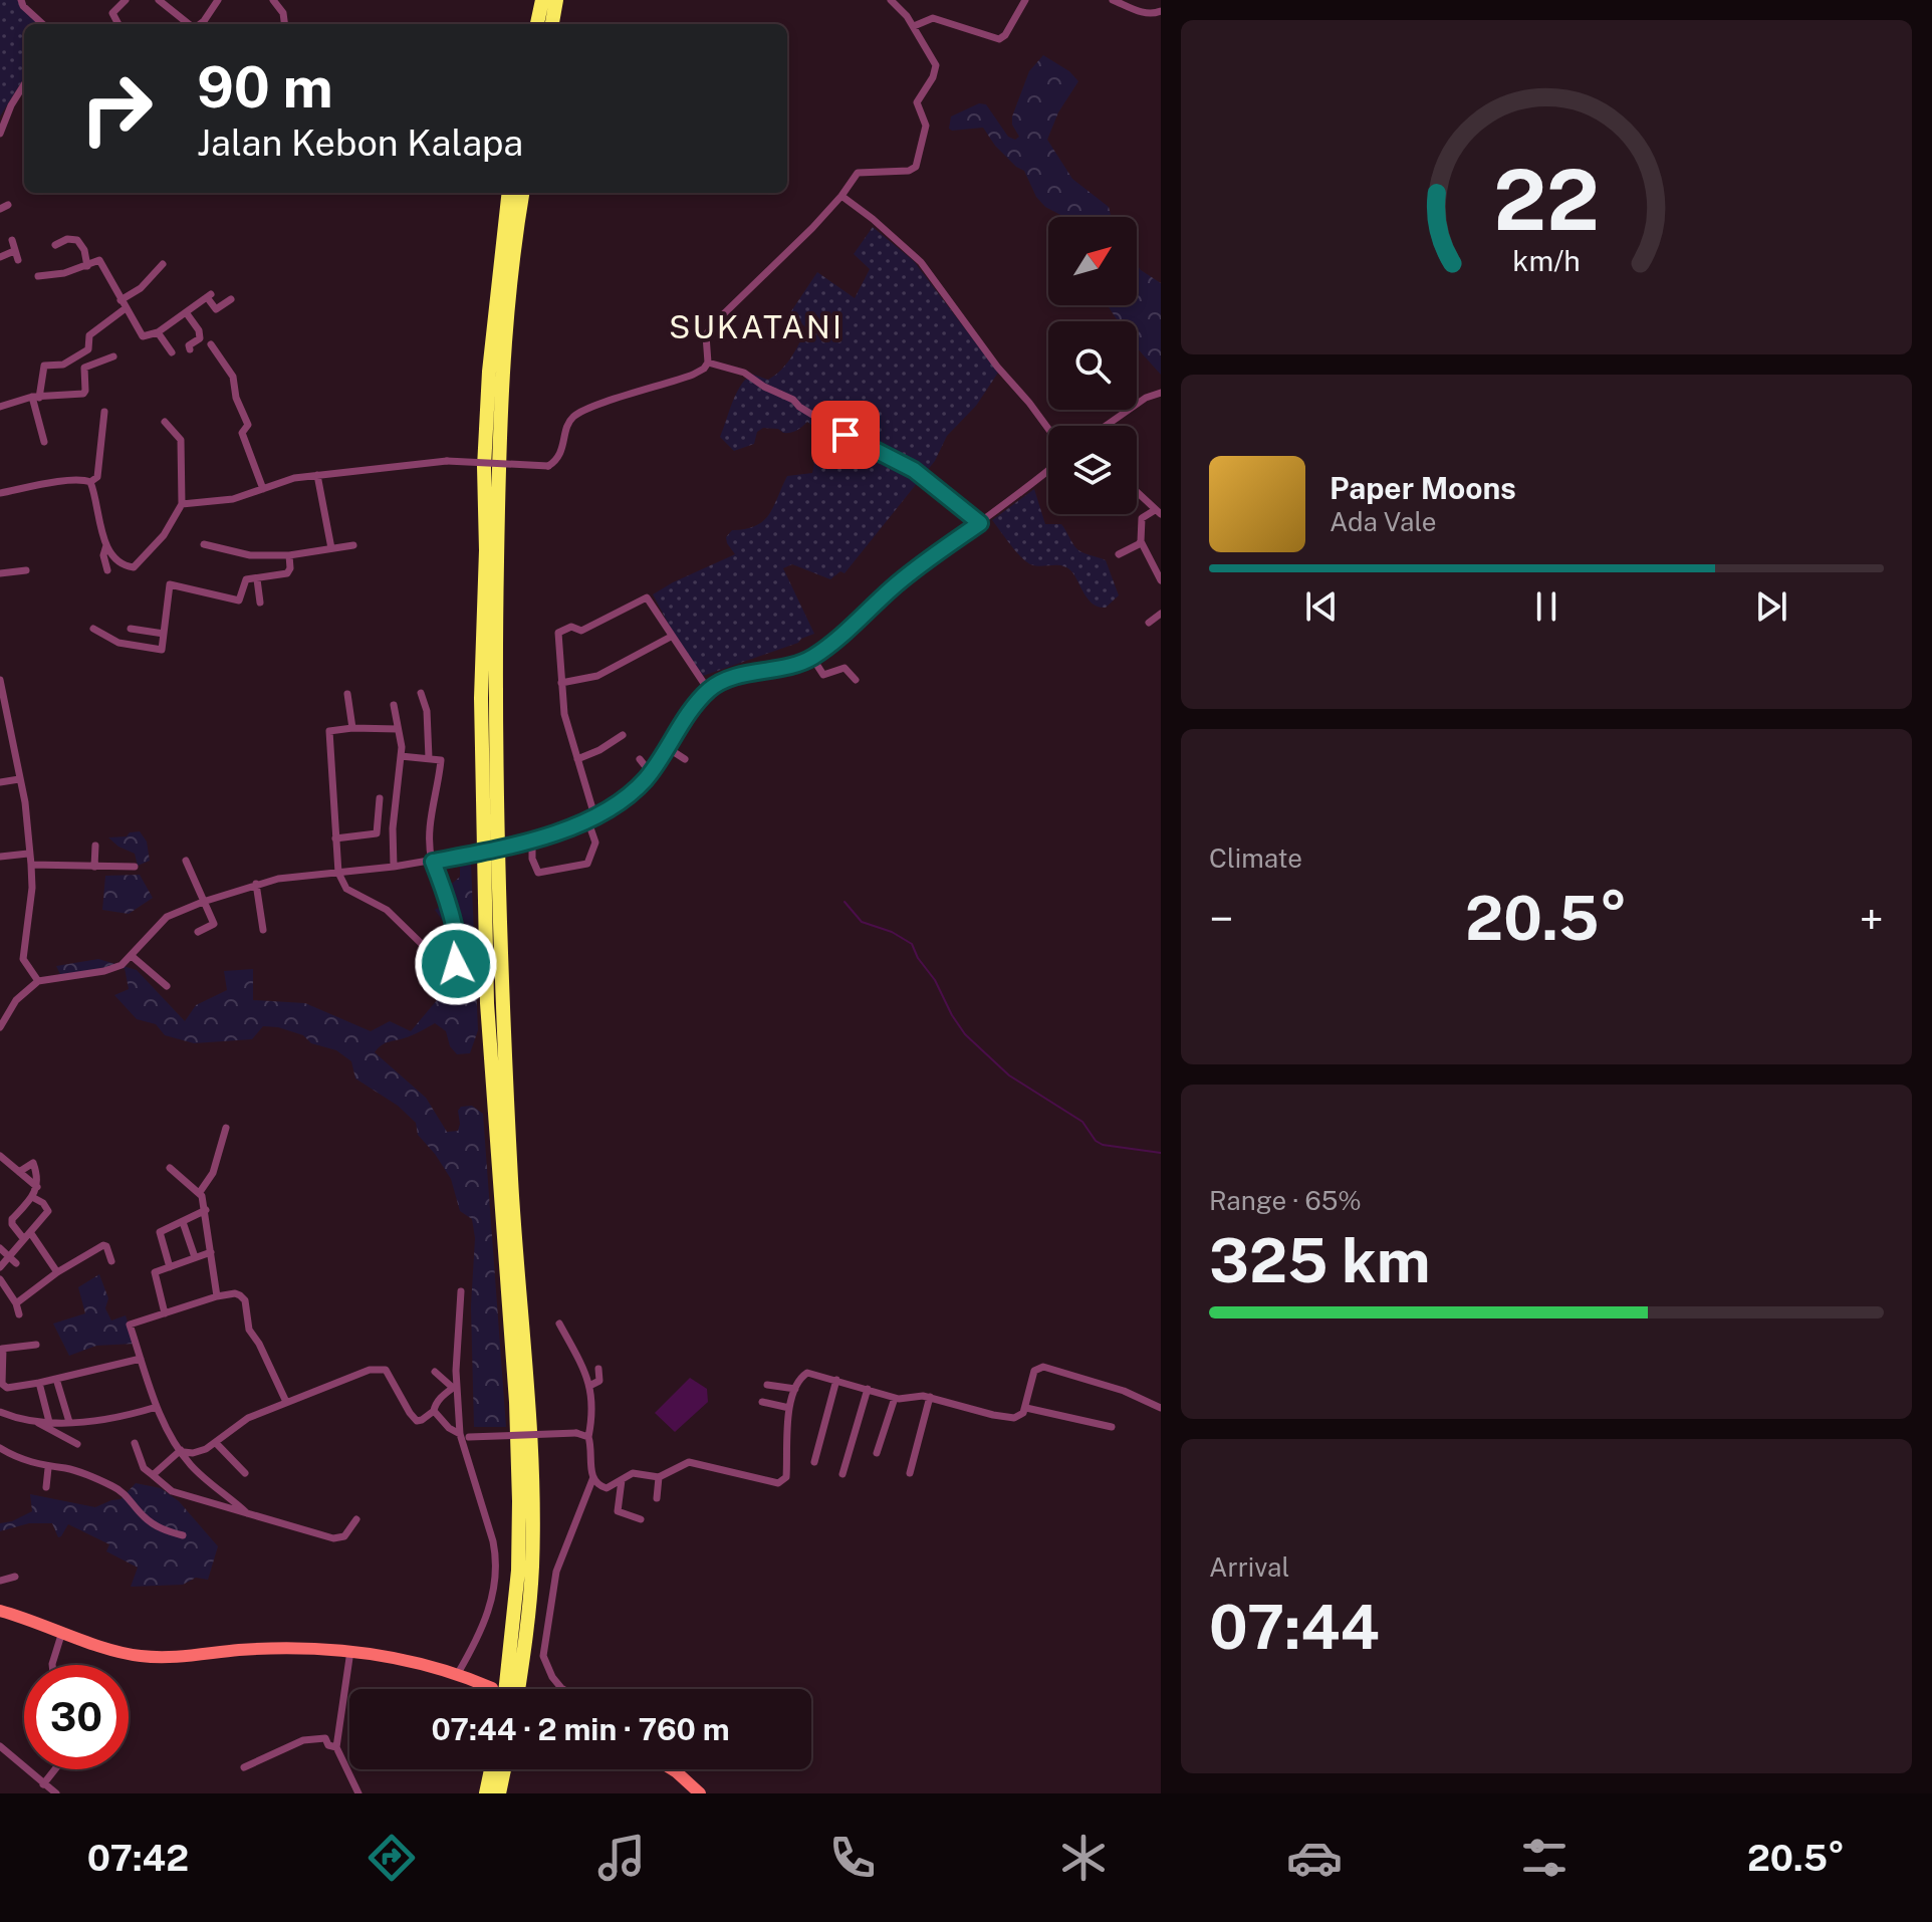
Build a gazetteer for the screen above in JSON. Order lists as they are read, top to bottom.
{
  "districts": ["SUKATANI"],
  "north": "top right",
  "page": {
    "turn": ["90 m", "Jalan Kebon Kalapa"],
    "song": ["Paper Moons", "Ada Vale"],
    "tile": [
      "Climate",
      ["Range · 65%", "325 km"],
      ["Arrival", "07:44"]
    ],
    "heat": ["−", "20.5°", "+"],
    "limit": "30",
    "trip": "07:44 · 2 min · 760 m",
    "tabs": ["07:42", "20.5°"],
    "gauge": ["22", "km/h"]
  }
}
